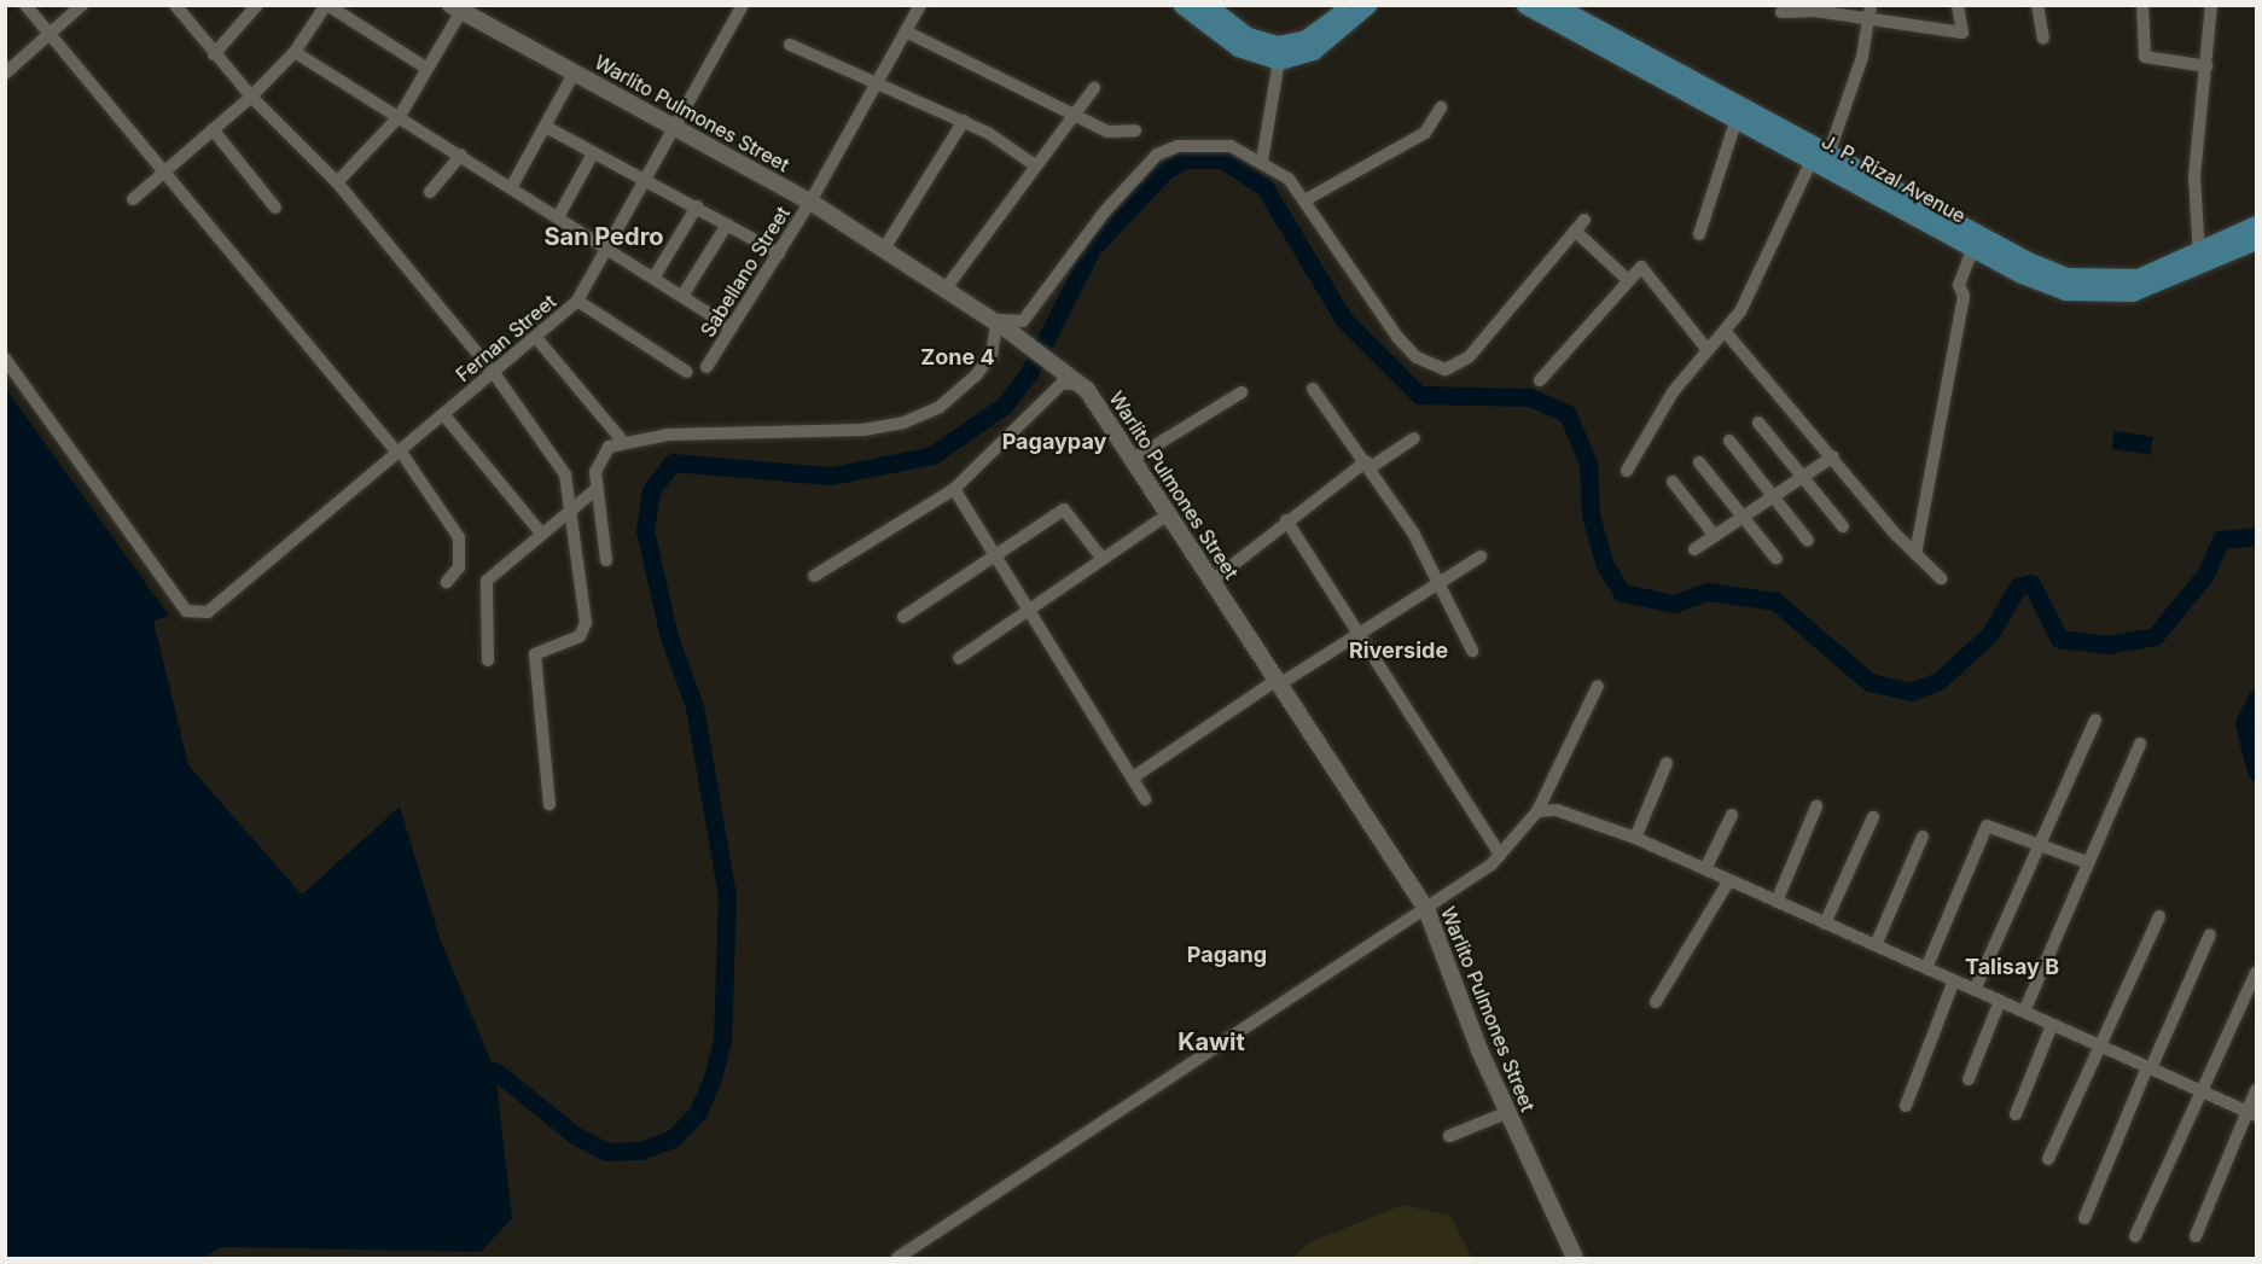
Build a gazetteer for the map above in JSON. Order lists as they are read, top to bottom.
{
  "streets": {
    "main road": ["J. P. Rizal Avenue"],
    "street": ["Warlito Pulmones Street", "Sabellano Street", "Fernan Street"]
  },
  "crossings": [
    ["Warlito Pulmones Street", "Sabellano Street"],
    ["Warlito Pulmones Street", "Fernan Street"]
  ],
  "districts": [
    "San Pedro",
    "Zone 4",
    "Pagaypay",
    "Riverside",
    "Pagang",
    "Talisay B",
    "Kawit"
  ]
}
